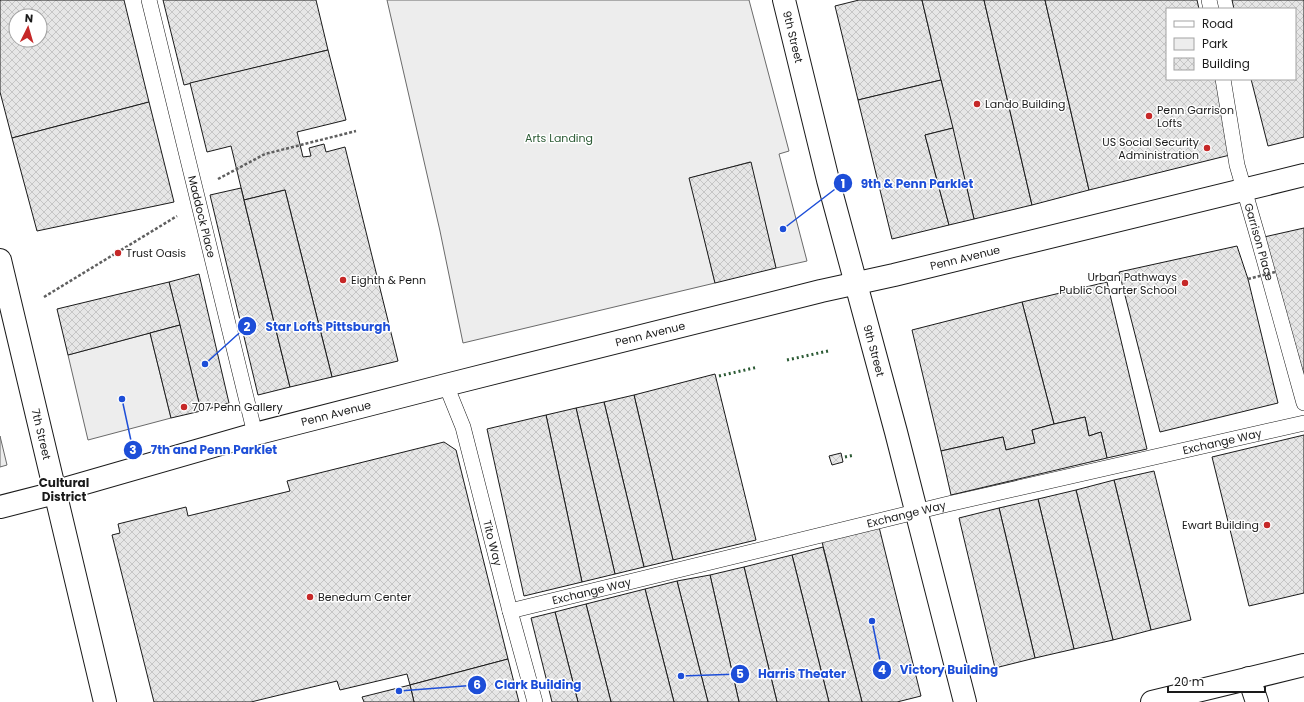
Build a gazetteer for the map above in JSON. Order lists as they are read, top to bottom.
{
  "streets": {
    "street": ["9th Street", "Penn Avenue", "7th Street"],
    "lane": [
      "Maddock Place",
      "Garrison Place",
      "Exchange Way",
      "Tito Way"
    ]
  },
  "crossings": [
    ["9th Street", "Penn Avenue"],
    ["9th Street", "Exchange Way"],
    ["Maddock Place", "Penn Avenue"],
    ["Garrison Place", "Penn Avenue"],
    ["Penn Avenue", "7th Street"],
    ["Penn Avenue", "Tito Way"],
    ["Exchange Way", "Tito Way"]
  ],
  "districts": ["Cultural District"],
  "parks": ["Arts Landing"],
  "places": [
    "Lando Building",
    "Penn Garrison Lofts",
    "US Social Security Administration",
    "9th & Penn Parklet",
    "Trust Oasis",
    "Eighth & Penn",
    "Urban Pathways Public Charter School",
    "Star Lofts Pittsburgh",
    "7th and Penn Parklet",
    "707 Penn Gallery",
    "Ewart Building",
    "Benedum Center",
    "Victory Building",
    "Harris Theater",
    "Clark Building"
  ],
  "legend": ["Road", "Park", "Building"],
  "scale_bar": "20 m",
  "north": "top"
}
